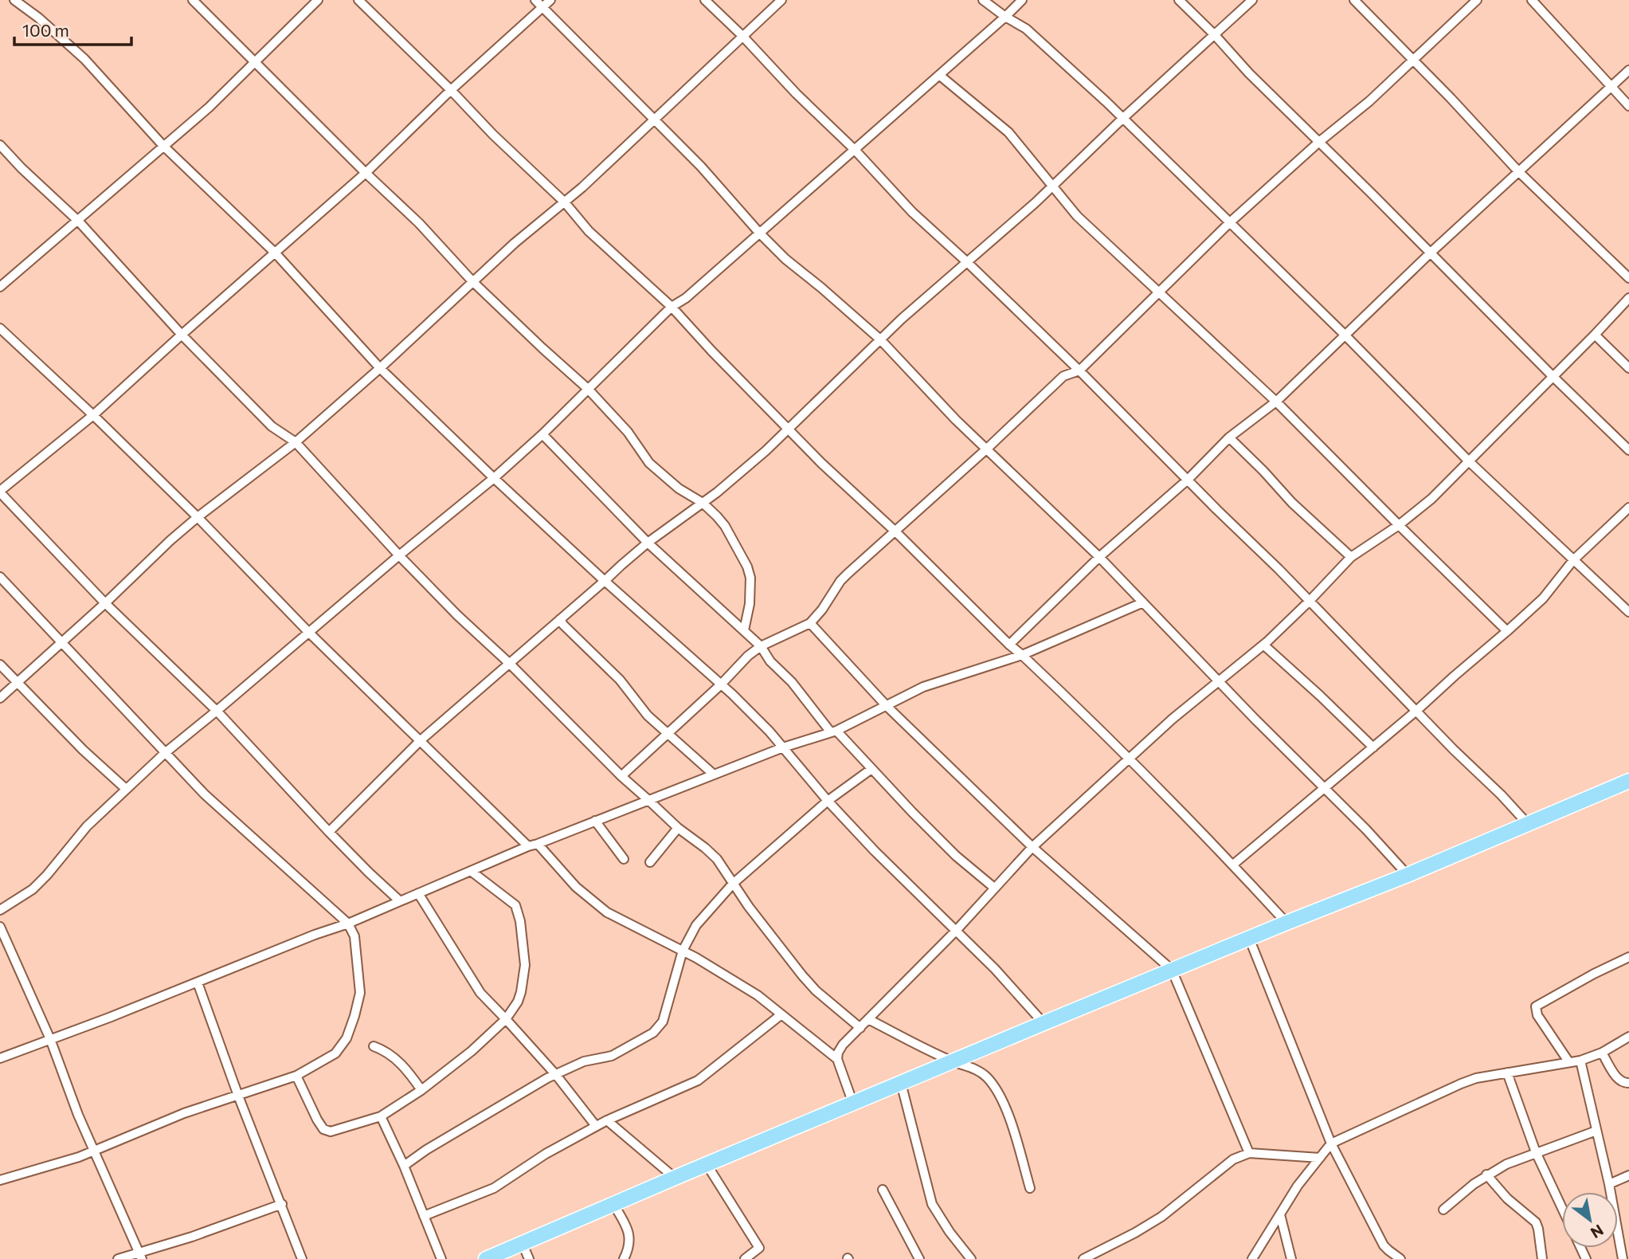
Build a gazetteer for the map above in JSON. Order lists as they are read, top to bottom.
{
  "scale_bar": "100 m",
  "north": "bottom right"
}
